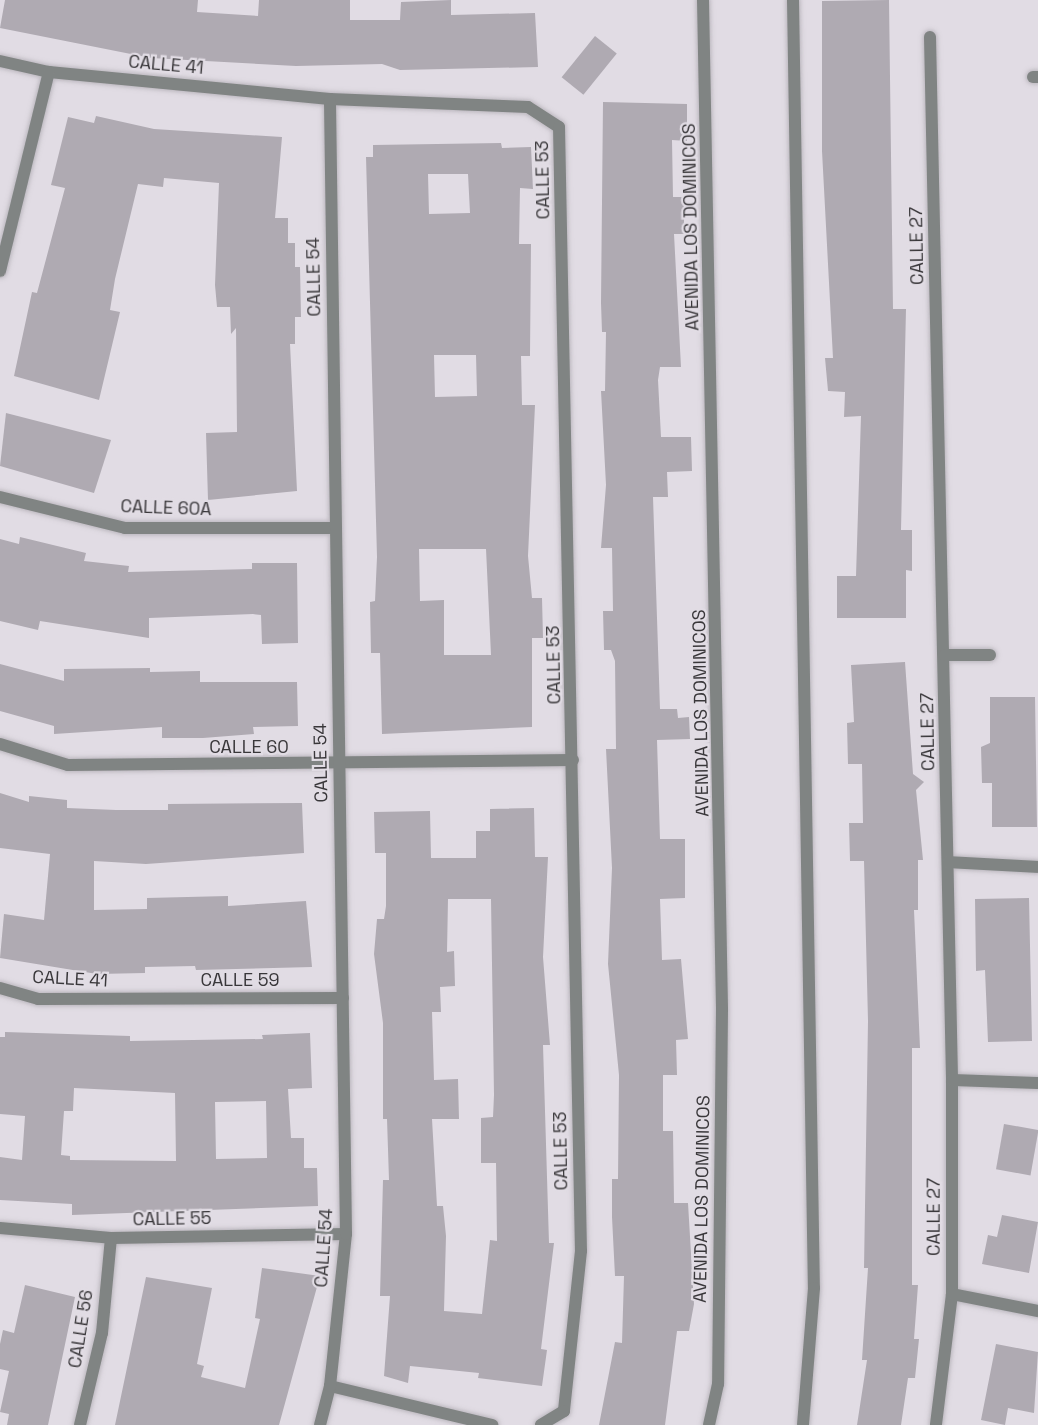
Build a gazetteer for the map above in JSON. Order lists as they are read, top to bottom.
{
  "streets": {
    "street": [
      "CALLE 41",
      "CALLE 53",
      "AVENIDA LOS DOMINICOS",
      "CALLE 27",
      "CALLE 54",
      "CALLE 60A",
      "CALLE 60",
      "CALLE 59",
      "CALLE 55",
      "CALLE 56"
    ]
  },
  "crossings": [
    ["CALLE 41", "CALLE 53"],
    ["CALLE 41", "CALLE 54"],
    ["CALLE 41", "CALLE 59"],
    ["CALLE 53", "CALLE 54"],
    ["CALLE 53", "CALLE 60"],
    ["CALLE 54", "CALLE 60A"],
    ["CALLE 54", "CALLE 60"],
    ["CALLE 54", "CALLE 59"],
    ["CALLE 54", "CALLE 55"],
    ["CALLE 55", "CALLE 56"]
  ]
}
